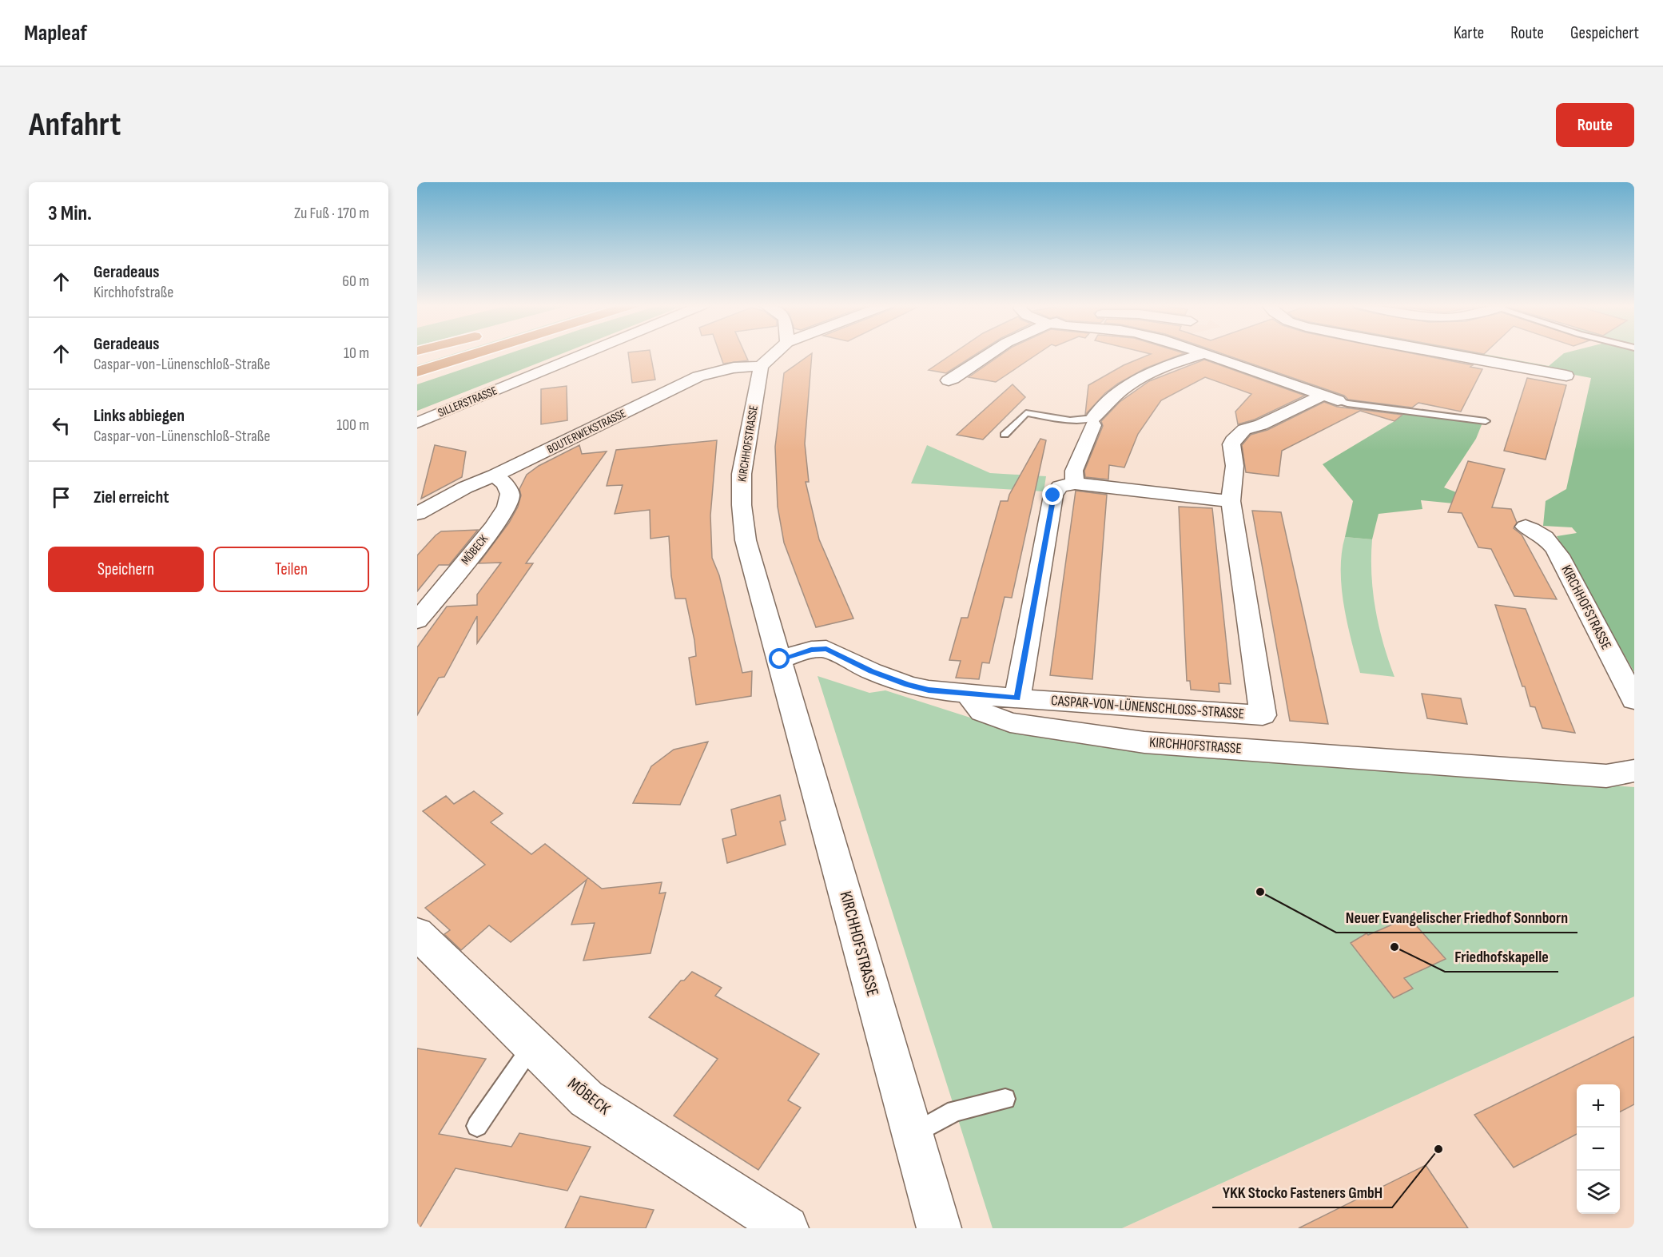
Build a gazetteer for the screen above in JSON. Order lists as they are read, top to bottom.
{
  "streets": {
    "street": [
      "SILLERSTRASSE",
      "BOUTERWEKSTRASSE",
      "KIRCHHOFSTRASSE",
      "MÖBECK",
      "CASPAR-VON-LÜNENSCHLOSS-STRASSE"
    ]
  },
  "crossings": [
    ["BOUTERWEKSTRASSE", "KIRCHHOFSTRASSE"],
    ["BOUTERWEKSTRASSE", "MÖBECK"],
    ["KIRCHHOFSTRASSE", "CASPAR-VON-LÜNENSCHLOSS-STRASSE"]
  ],
  "places": ["Neuer Evangelischer Friedhof Sonnborn", "Friedhofskapelle", "YKK Stocko Fasteners GmbH"],
  "page": {
    "header": "Mapleaf",
    "nav": ["Karte", "Route", "Gespeichert"],
    "buttons": [
      "Route",
      ["Speichern", "Teilen"]
    ],
    "title": "Anfahrt",
    "heading": ["3 Min.", "Zu Fuß · 170 m"],
    "list": [
      ["Geradeaus", "Kirchhofstraße", "60 m"],
      ["Geradeaus", "Caspar-von-Lünenschloß-Straße", "10 m"],
      ["Links abbiegen", "Caspar-von-Lünenschloß-Straße", "100 m"],
      "Ziel erreicht"
    ],
    "map_buttons": ["+", "−"]
  }
}
